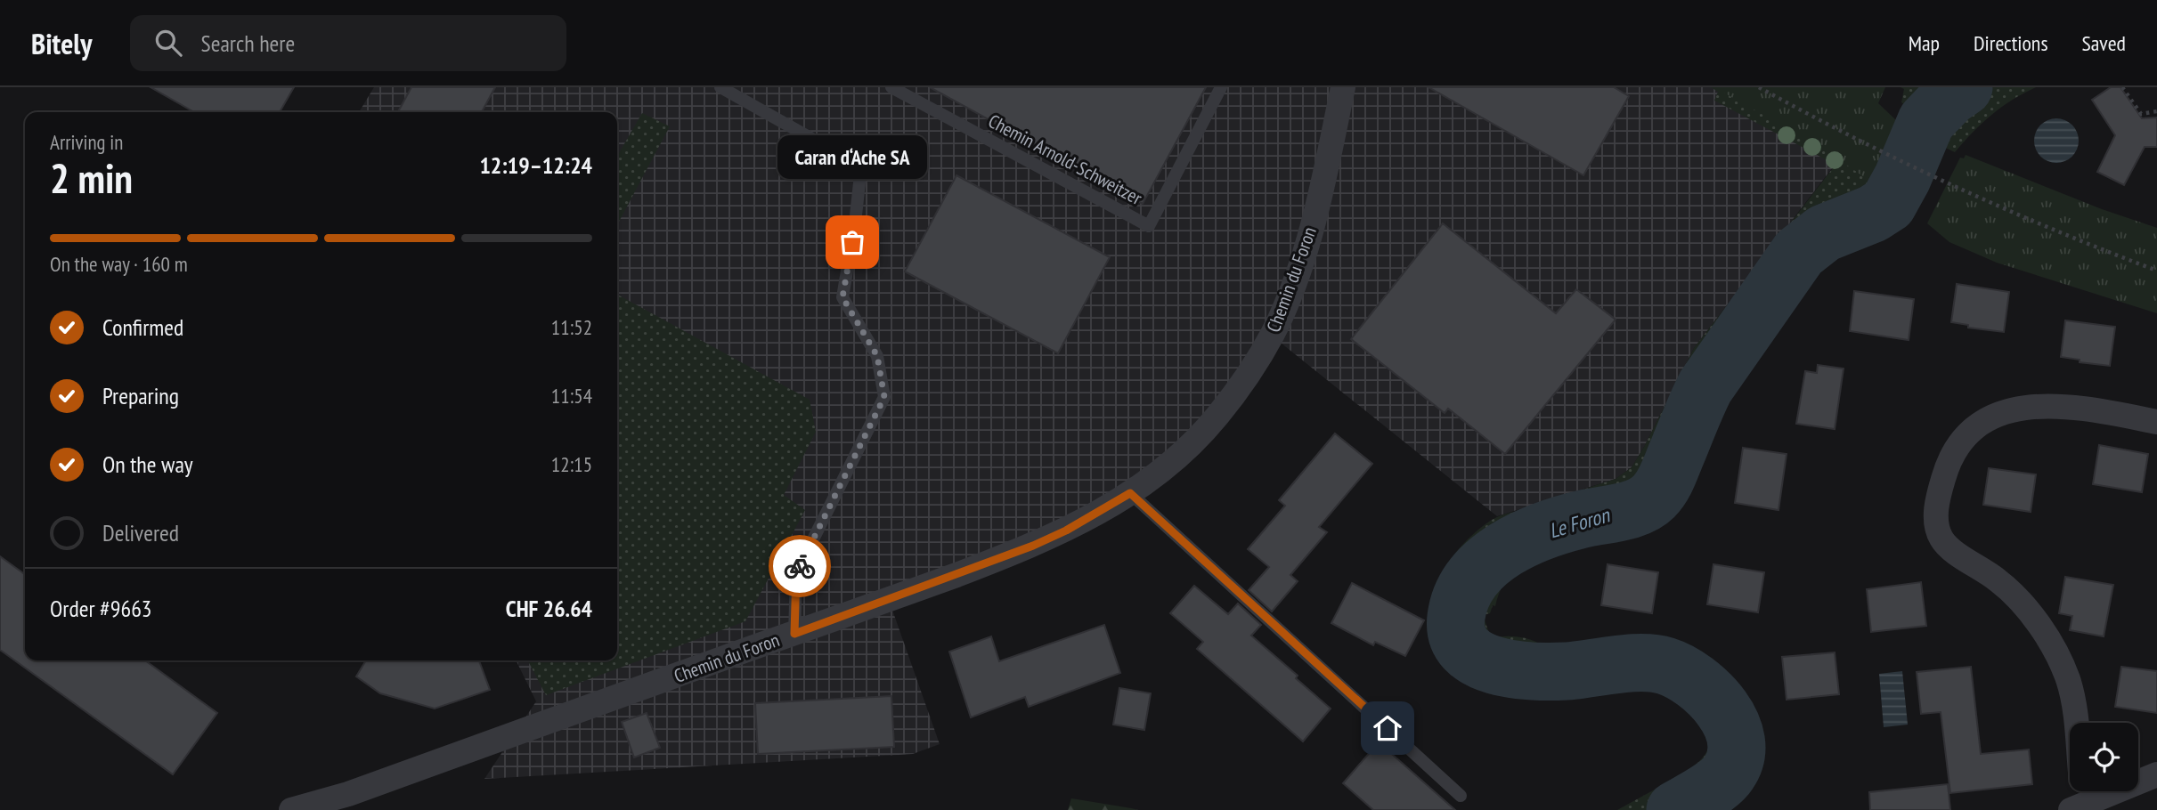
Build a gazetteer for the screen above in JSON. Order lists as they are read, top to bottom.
{
  "streets": {
    "street": ["Chemin du Foron"],
    "lane": ["Chemin Arnold-Schweitzer"]
  },
  "water": ["Le Foron"],
  "places": ["Caran d‘Ache SA"],
  "page": {
    "header": "Bitely",
    "search": "Search here",
    "nav": ["Map", "Directions", "Saved"],
    "heading": ["2 min", "Arriving in", "12:19–12:24"],
    "panel": ["Order #9663", "CHF 26.64"],
    "bubble": "Caran d‘Ache SA",
    "bar": "On the way · 160 m",
    "list": [
      ["Confirmed", "11:52"],
      ["Preparing", "11:54"],
      ["On the way", "12:15"],
      "Delivered"
    ]
  }
}
